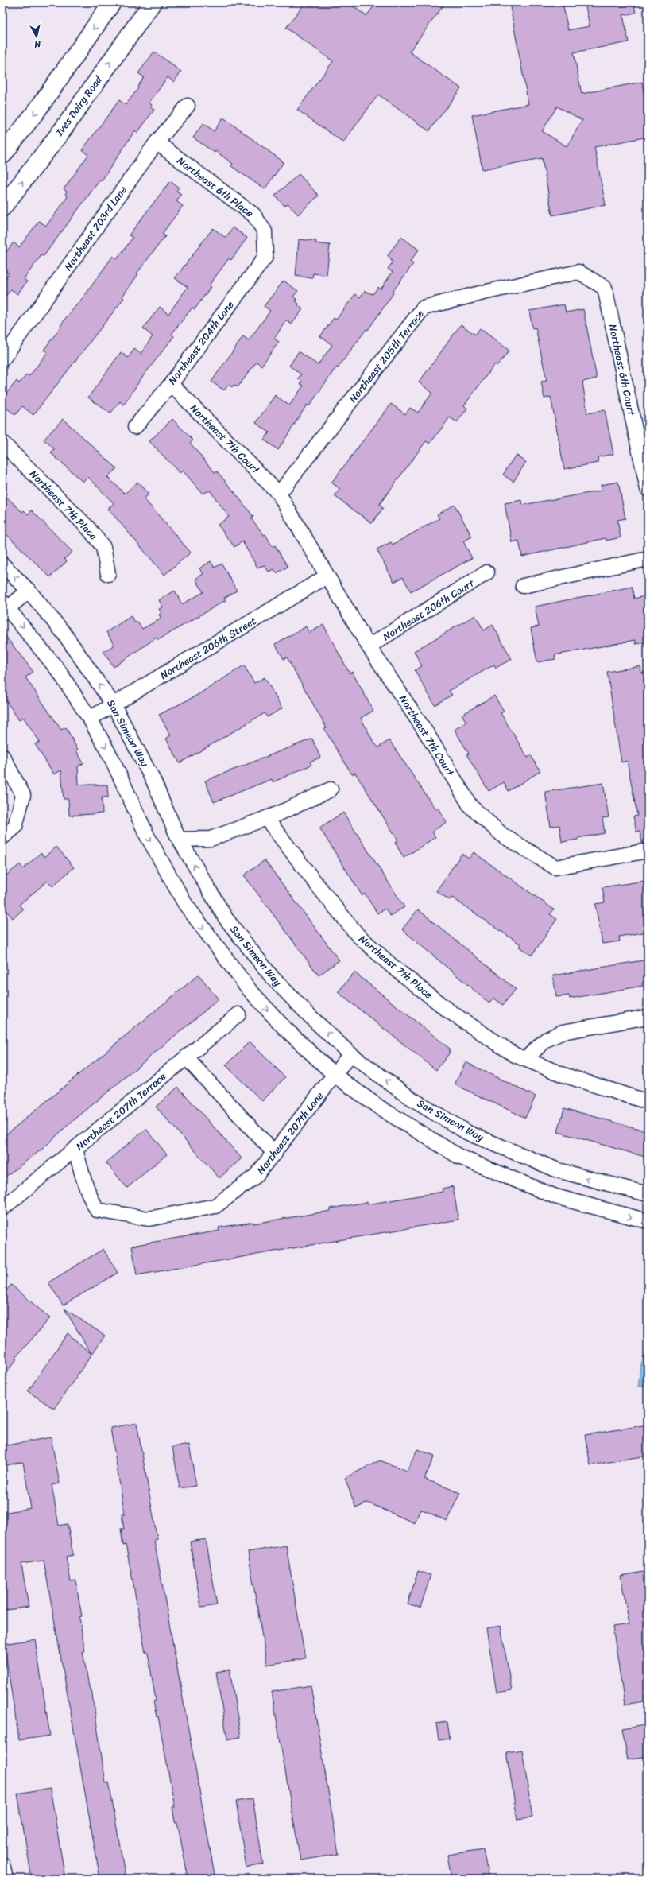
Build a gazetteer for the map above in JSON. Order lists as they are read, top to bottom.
{
  "streets": {
    "main road": ["Ives Dairy Road"],
    "street": [
      "Northeast 6th Place",
      "Northeast 203rd Lane",
      "Northeast 204th Lane",
      "Northeast 205th Terrace",
      "Northeast 6th Court",
      "Northeast 7th Court",
      "Northeast 7th Place",
      "Northeast 206th Court",
      "Northeast 206th Street",
      "San Simeon Way",
      "Northeast 207th Terrace",
      "Northeast 207th Lane"
    ]
  },
  "crossings": [
    ["Northeast 6th Place", "Northeast 203rd Lane"],
    ["Northeast 6th Place", "Northeast 204th Lane"],
    ["Northeast 204th Lane", "Northeast 7th Court"],
    ["Northeast 205th Terrace", "Northeast 6th Court"],
    ["Northeast 205th Terrace", "Northeast 7th Court"],
    ["Northeast 7th Court", "Northeast 206th Court"],
    ["Northeast 7th Court", "Northeast 206th Street"],
    ["Northeast 206th Street", "San Simeon Way"],
    ["San Simeon Way", "Northeast 207th Lane"],
    ["Northeast 207th Terrace", "Northeast 207th Lane"]
  ],
  "north": "bottom"
}
